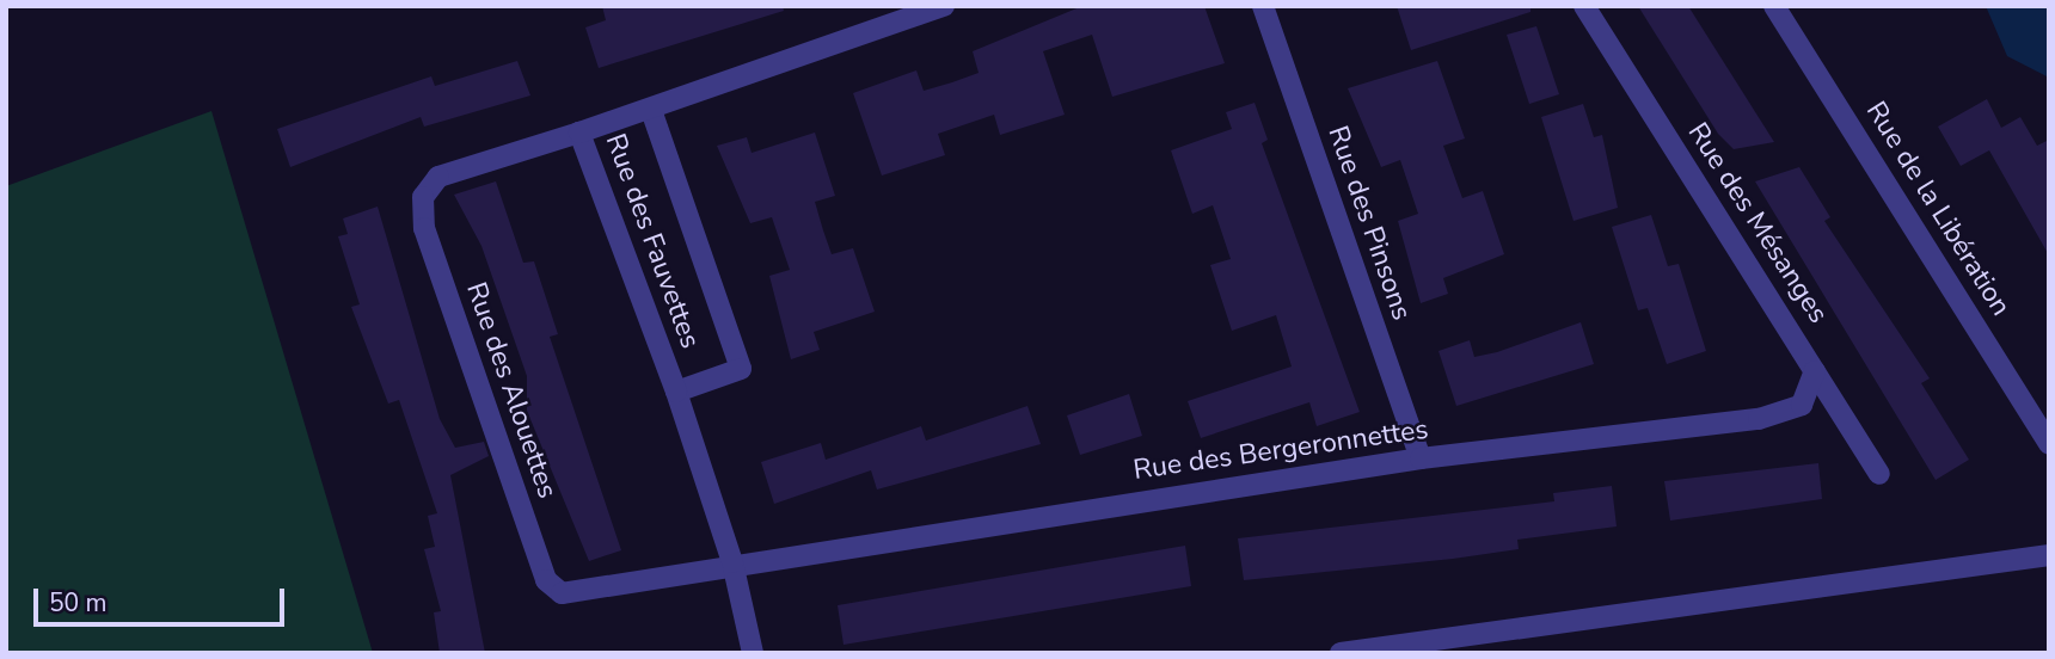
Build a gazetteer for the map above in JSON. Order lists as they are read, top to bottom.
{
  "streets": {
    "street": [
      "Rue de la Libération",
      "Rue des Pinsons",
      "Rue des Mésanges",
      "Rue des Fauvettes",
      "Rue des Alouettes",
      "Rue des Bergeronnettes"
    ]
  },
  "crossings": [
    ["Rue des Pinsons", "Rue des Bergeronnettes"],
    ["Rue des Mésanges", "Rue des Bergeronnettes"],
    ["Rue des Fauvettes", "Rue des Alouettes"],
    ["Rue des Fauvettes", "Rue des Bergeronnettes"],
    ["Rue des Alouettes", "Rue des Bergeronnettes"]
  ],
  "scale_bar": "50 m"
}
